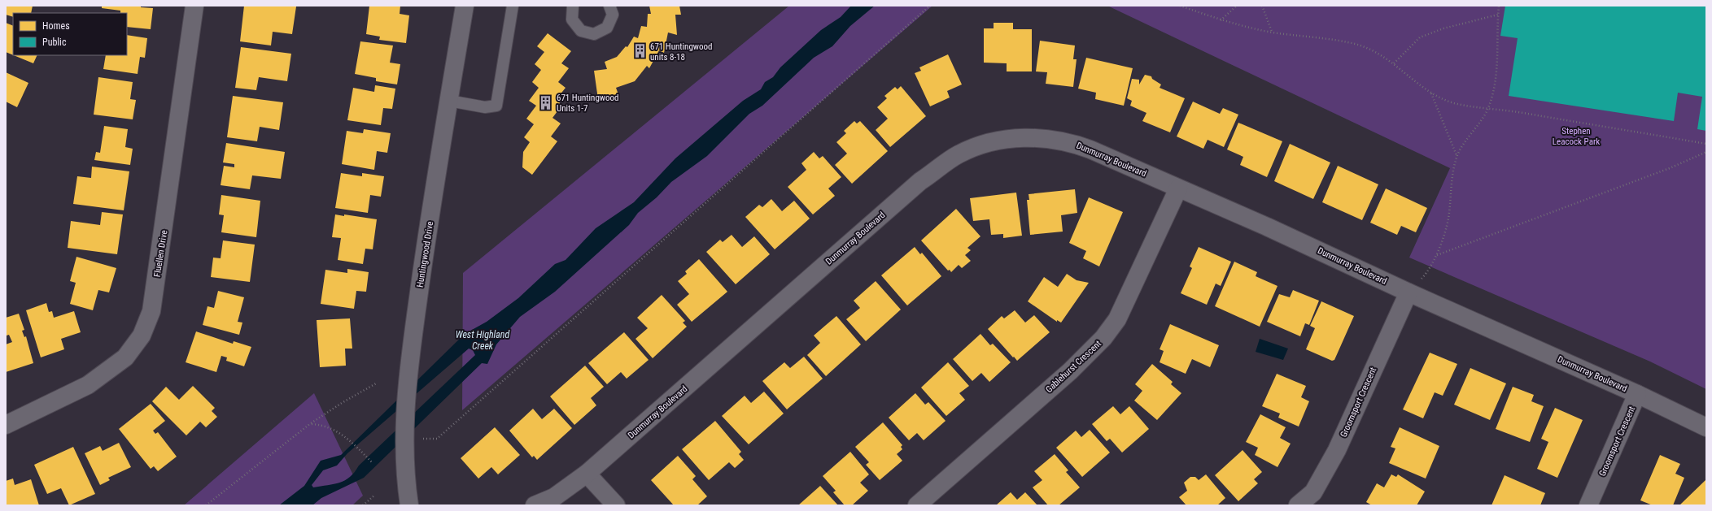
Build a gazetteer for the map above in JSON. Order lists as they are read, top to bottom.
{
  "streets": {
    "street": [
      "Dunmurray Boulevard",
      "Fluellen Drive",
      "Huntingwood Drive",
      "Gablehurst Crescent",
      "Groomsport Crescent"
    ]
  },
  "crossings": [
    ["Dunmurray Boulevard", "Gablehurst Crescent"],
    ["Dunmurray Boulevard", "Groomsport Crescent"]
  ],
  "water": ["West Highland Creek"],
  "parks": ["Stephen Leacock Park"],
  "places": {
    "building": ["671 Huntingwood units 8-18", "671 Huntingwood Units 1-7"]
  },
  "legend": ["Homes", "Public"]
}
